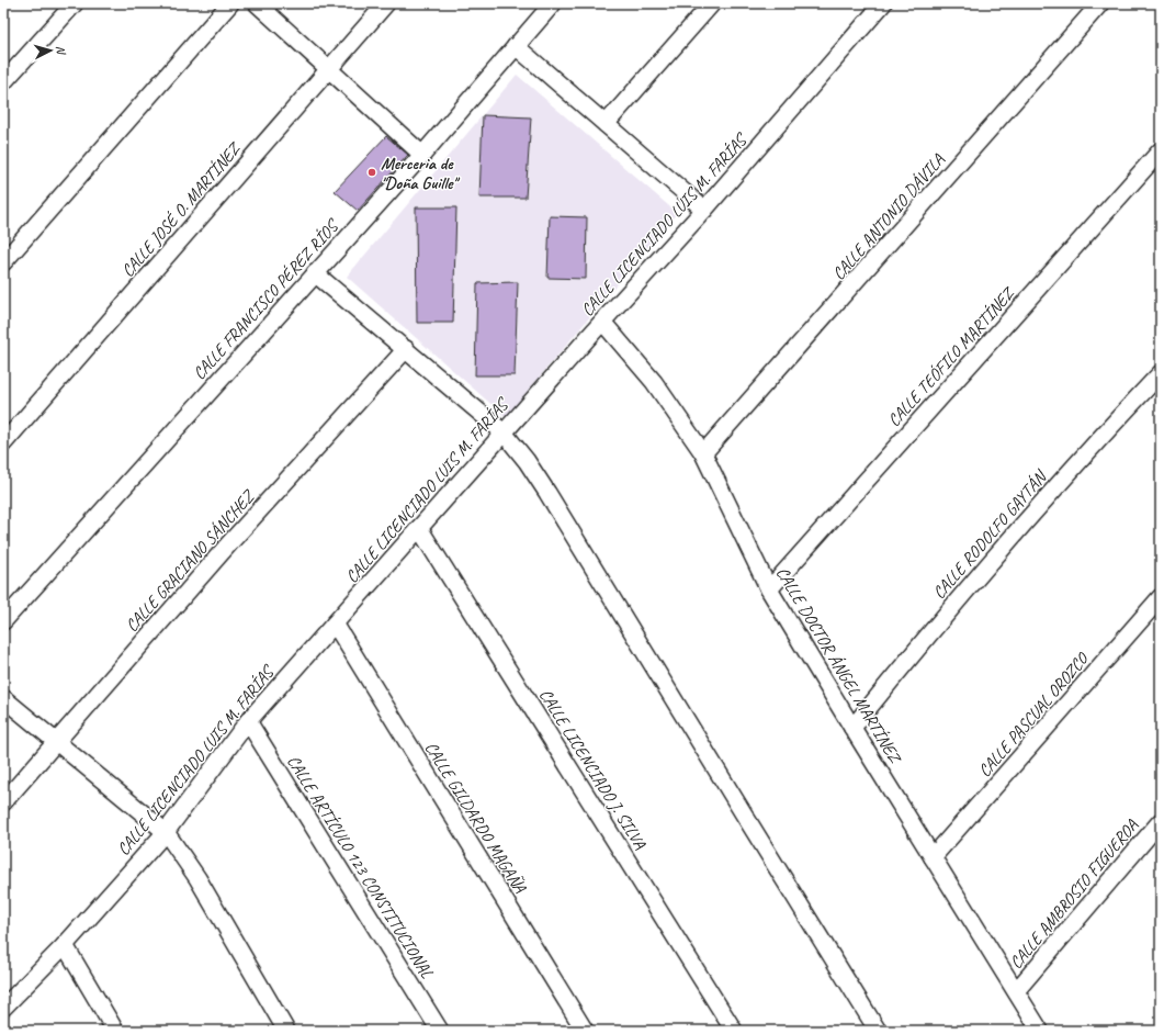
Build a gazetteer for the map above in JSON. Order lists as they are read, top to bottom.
{
  "streets": {
    "street": [
      "CALLE JOSÉ O. MARTÍNEZ",
      "CALLE ANTONIO DÁVILA",
      "CALLE LICENCIADO LUIS M. FARÍAS",
      "CALLE FRANCISCO PÉREZ RÍOS",
      "CALLE TEÓFILO MARTÍNEZ",
      "CALLE RODOLFO GAYTÁN",
      "CALLE GRACIANO SÁNCHEZ",
      "CALLE DOCTOR ÁNGEL MARTÍNEZ",
      "CALLE PASCUAL OROZCO",
      "CALLE LICENCIADO J. SILVA",
      "CALLE GILDARDO MAGAÑA",
      "CALLE ARTÍCULO 123 CONSTITUCIONAL",
      "CALLE AMBROSIO FIGUEROA"
    ]
  },
  "crossings": [
    ["CALLE ANTONIO DÁVILA", "CALLE DOCTOR ÁNGEL MARTÍNEZ"],
    ["CALLE LICENCIADO LUIS M. FARÍAS", "CALLE DOCTOR ÁNGEL MARTÍNEZ"],
    ["CALLE LICENCIADO LUIS M. FARÍAS", "CALLE LICENCIADO J. SILVA"],
    ["CALLE LICENCIADO LUIS M. FARÍAS", "CALLE GILDARDO MAGAÑA"],
    ["CALLE LICENCIADO LUIS M. FARÍAS", "CALLE ARTÍCULO 123 CONSTITUCIONAL"],
    ["CALLE TEÓFILO MARTÍNEZ", "CALLE DOCTOR ÁNGEL MARTÍNEZ"],
    ["CALLE RODOLFO GAYTÁN", "CALLE DOCTOR ÁNGEL MARTÍNEZ"],
    ["CALLE DOCTOR ÁNGEL MARTÍNEZ", "CALLE PASCUAL OROZCO"],
    ["CALLE DOCTOR ÁNGEL MARTÍNEZ", "CALLE AMBROSIO FIGUEROA"]
  ],
  "places": ["Merceria de \"Doña Guille\""],
  "north": "right"
}
